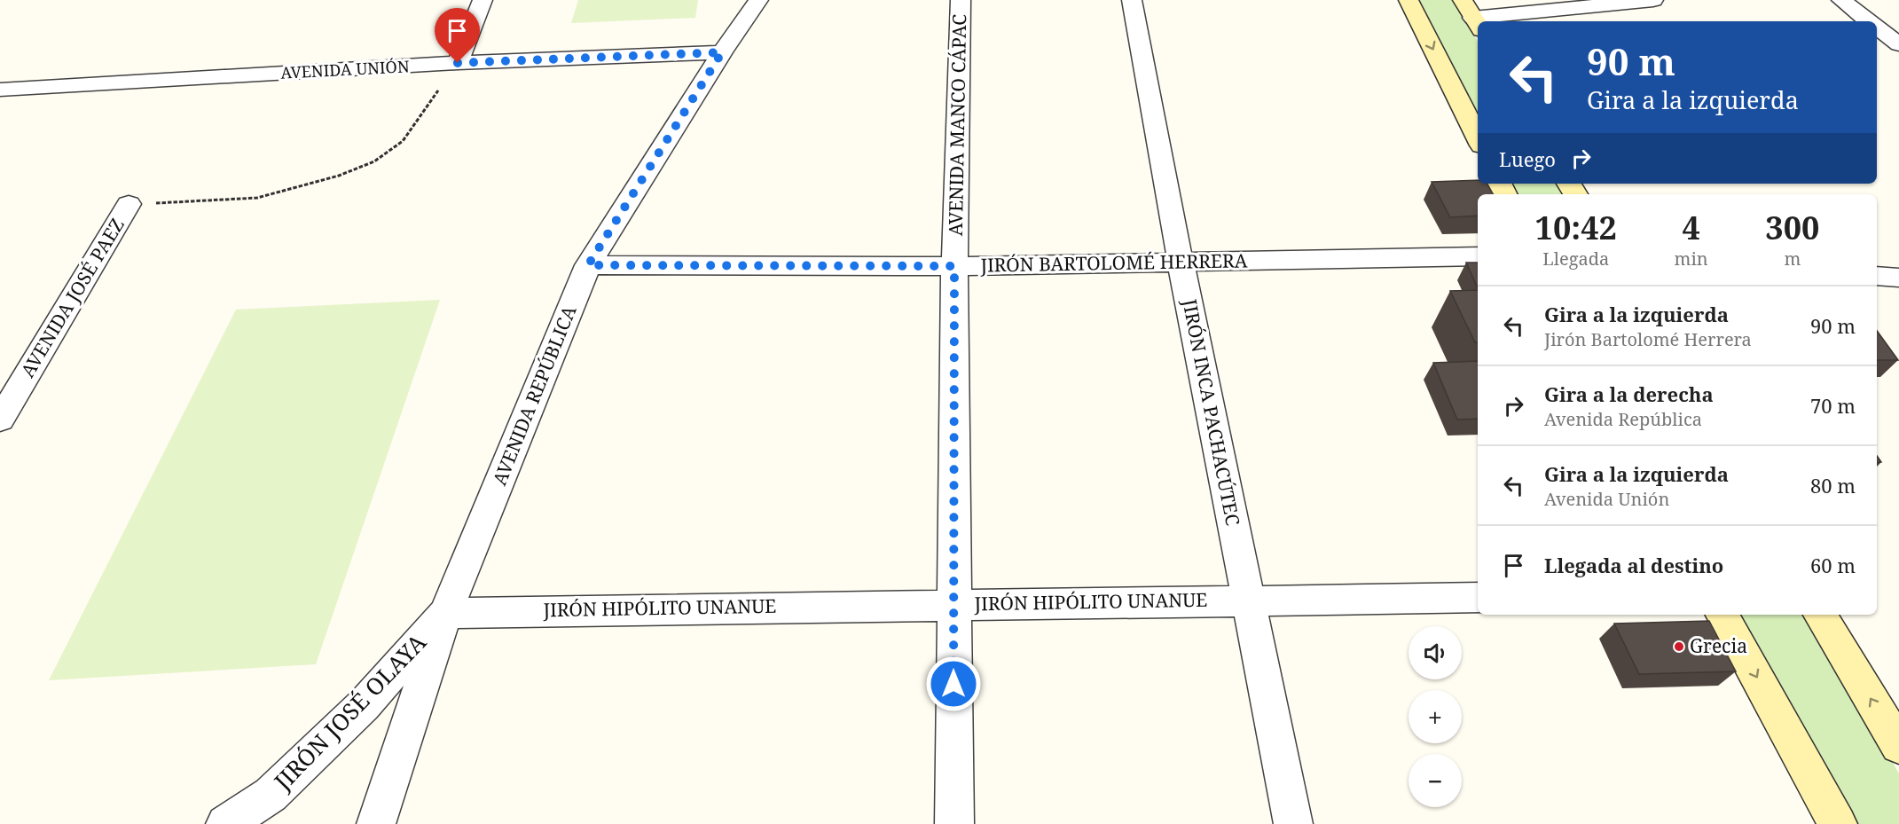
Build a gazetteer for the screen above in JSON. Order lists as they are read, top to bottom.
{
  "streets": {
    "street": [
      "AVENIDA UNIÓN",
      "AVENIDA MANCO CÁPAC",
      "JIRÓN BARTOLOMÉ HERRERA",
      "AVENIDA JOSÉ PAEZ",
      "AVENIDA REPÚBLICA",
      "JIRÓN INCA PACHACÚTEC",
      "JIRÓN HIPÓLITO UNANUE",
      "JIRÓN JOSÉ OLAYA"
    ]
  },
  "crossings": [
    ["AVENIDA UNIÓN", "AVENIDA REPÚBLICA"],
    ["AVENIDA MANCO CÁPAC", "JIRÓN BARTOLOMÉ HERRERA"],
    ["AVENIDA MANCO CÁPAC", "JIRÓN HIPÓLITO UNANUE"],
    ["JIRÓN BARTOLOMÉ HERRERA", "AVENIDA REPÚBLICA"],
    ["JIRÓN BARTOLOMÉ HERRERA", "JIRÓN INCA PACHACÚTEC"],
    ["AVENIDA REPÚBLICA", "JIRÓN HIPÓLITO UNANUE"],
    ["AVENIDA REPÚBLICA", "JIRÓN JOSÉ OLAYA"],
    ["JIRÓN INCA PACHACÚTEC", "JIRÓN HIPÓLITO UNANUE"],
    ["JIRÓN HIPÓLITO UNANUE", "JIRÓN JOSÉ OLAYA"]
  ],
  "places": ["Grecia"],
  "page": {
    "turn": ["90 m", "Gira a la izquierda"],
    "then": "Luego",
    "eta": [
      "10:42",
      "Llegada",
      "4",
      "min",
      "300",
      "m"
    ],
    "list": [
      {
        "name": "Gira a la izquierda",
        "note": "Jirón Bartolomé Herrera",
        "value": "90 m"
      },
      {
        "name": "Gira a la derecha",
        "note": "Avenida República",
        "value": "70 m"
      },
      {
        "name": "Gira a la izquierda",
        "note": "Avenida Unión",
        "value": "80 m"
      },
      {
        "name": "Llegada al destino",
        "value": "60 m"
      }
    ],
    "map_buttons": ["+", "−"]
  }
}
